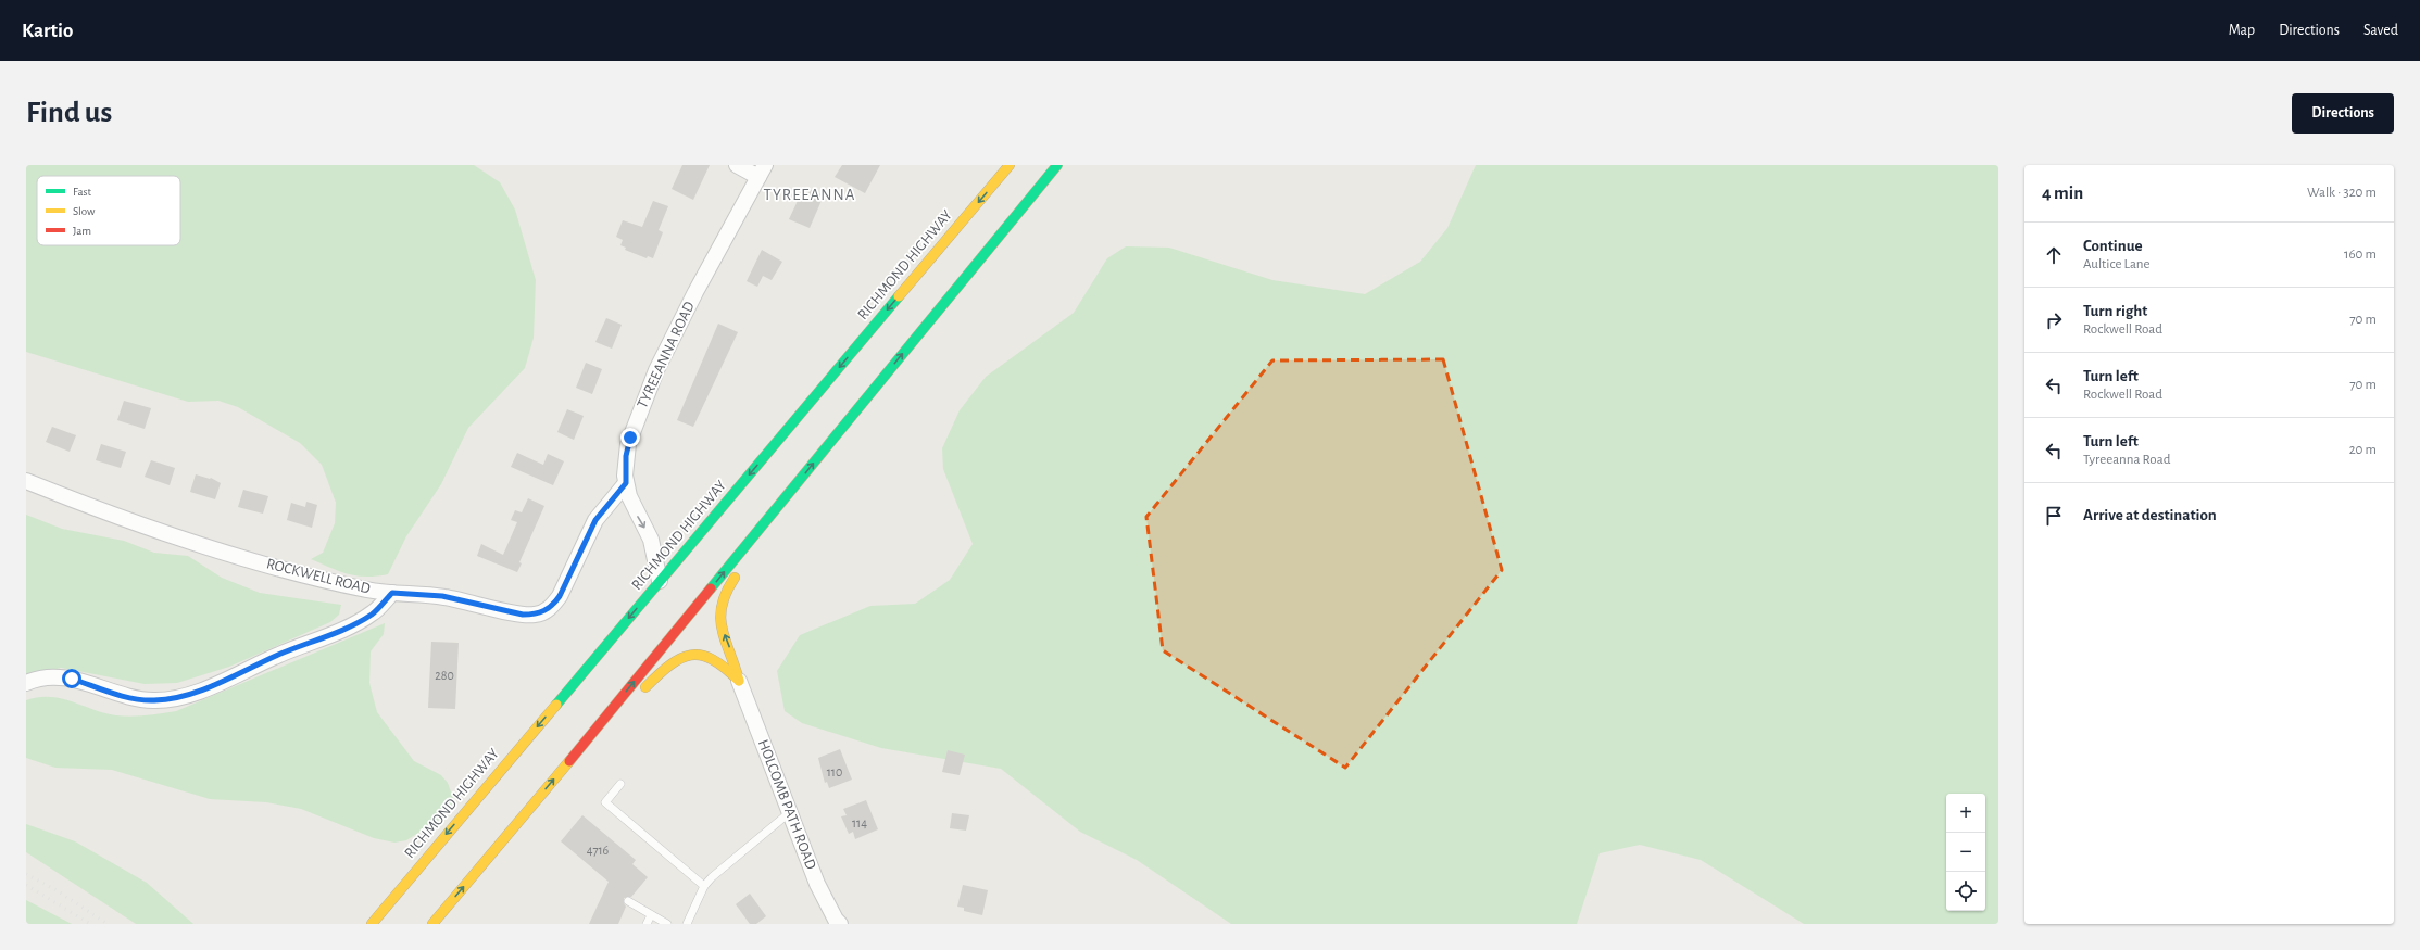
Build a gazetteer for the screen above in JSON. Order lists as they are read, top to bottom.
{
  "streets": {
    "highway": ["RICHMOND HIGHWAY"],
    "street": ["TYREEANNA ROAD", "ROCKWELL ROAD", "HOLCOMB PATH ROAD"]
  },
  "crossings": [
    ["RICHMOND HIGHWAY", "TYREEANNA ROAD"],
    ["TYREEANNA ROAD", "ROCKWELL ROAD"]
  ],
  "districts": ["TYREEANNA"],
  "house_numbers": [
    "280",
    "110",
    "114",
    "4716"
  ],
  "legend": ["Fast", "Slow", "Jam"],
  "page": {
    "header": "Kartio",
    "nav": ["Map", "Directions", "Saved"],
    "buttons": "Directions",
    "title": "Find us",
    "heading": ["4 min", "Walk · 320 m"],
    "list": [
      ["Continue", "Aultice Lane", "160 m"],
      ["Turn right", "Rockwell Road", "70 m"],
      ["Turn left", "Rockwell Road", "70 m"],
      ["Turn left", "Tyreeanna Road", "20 m"],
      "Arrive at destination"
    ],
    "map_buttons": ["+", "−"]
  }
}
